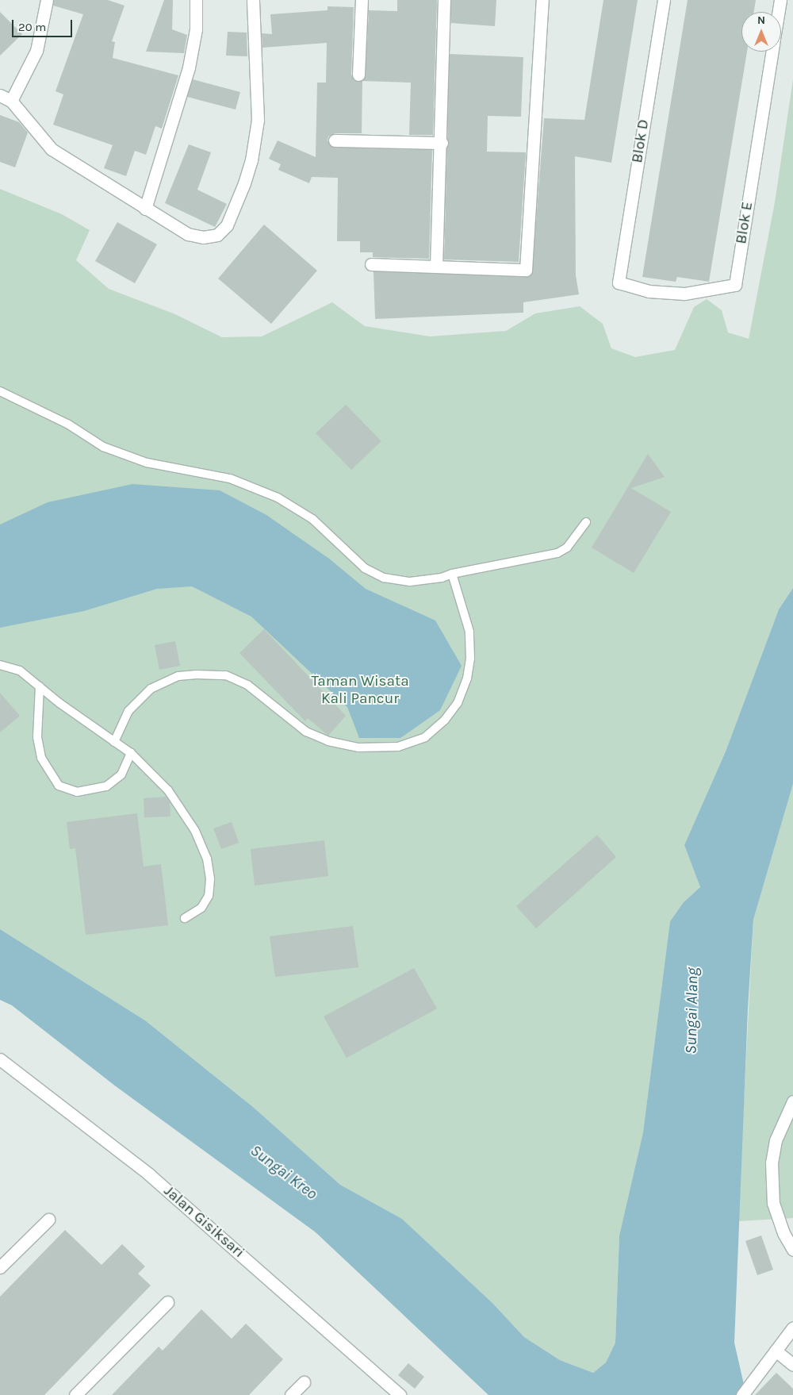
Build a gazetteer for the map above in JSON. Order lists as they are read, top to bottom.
{
  "streets": {
    "street": ["Blok D", "Blok E", "Jalan Gisiksari"]
  },
  "crossings": [
    ["Blok D", "Blok E"]
  ],
  "water": ["Sungai Alang", "Sungai Kreo"],
  "parks": ["Taman Wisata Kali Pancur"],
  "scale_bar": "20 m",
  "north": "top"
}
